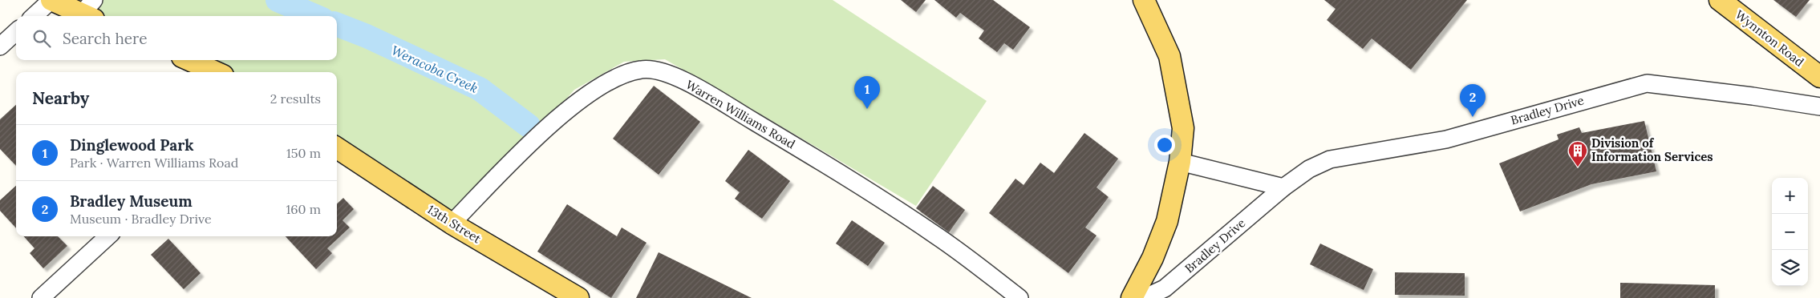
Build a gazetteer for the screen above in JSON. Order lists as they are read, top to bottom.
{
  "streets": {
    "main road": ["Wynnton Road", "13th Street"],
    "street": ["Bradley Drive", "Warren Williams Road"]
  },
  "crossings": [
    ["Warren Williams Road", "13th Street"]
  ],
  "water": ["Weracoba Creek"],
  "places": {
    "building": ["Division of Information Services"]
  },
  "page": {
    "search": "Search here",
    "heading": ["Nearby", "2 results"],
    "pins": ["1", "2"],
    "list": [
      {
        "mark": "1",
        "name": "Dinglewood Park",
        "note": "Park · Warren Williams Road",
        "value": "150 m"
      },
      {
        "mark": "2",
        "name": "Bradley Museum",
        "note": "Museum · Bradley Drive",
        "value": "160 m"
      }
    ],
    "map_buttons": ["+", "−"]
  }
}
